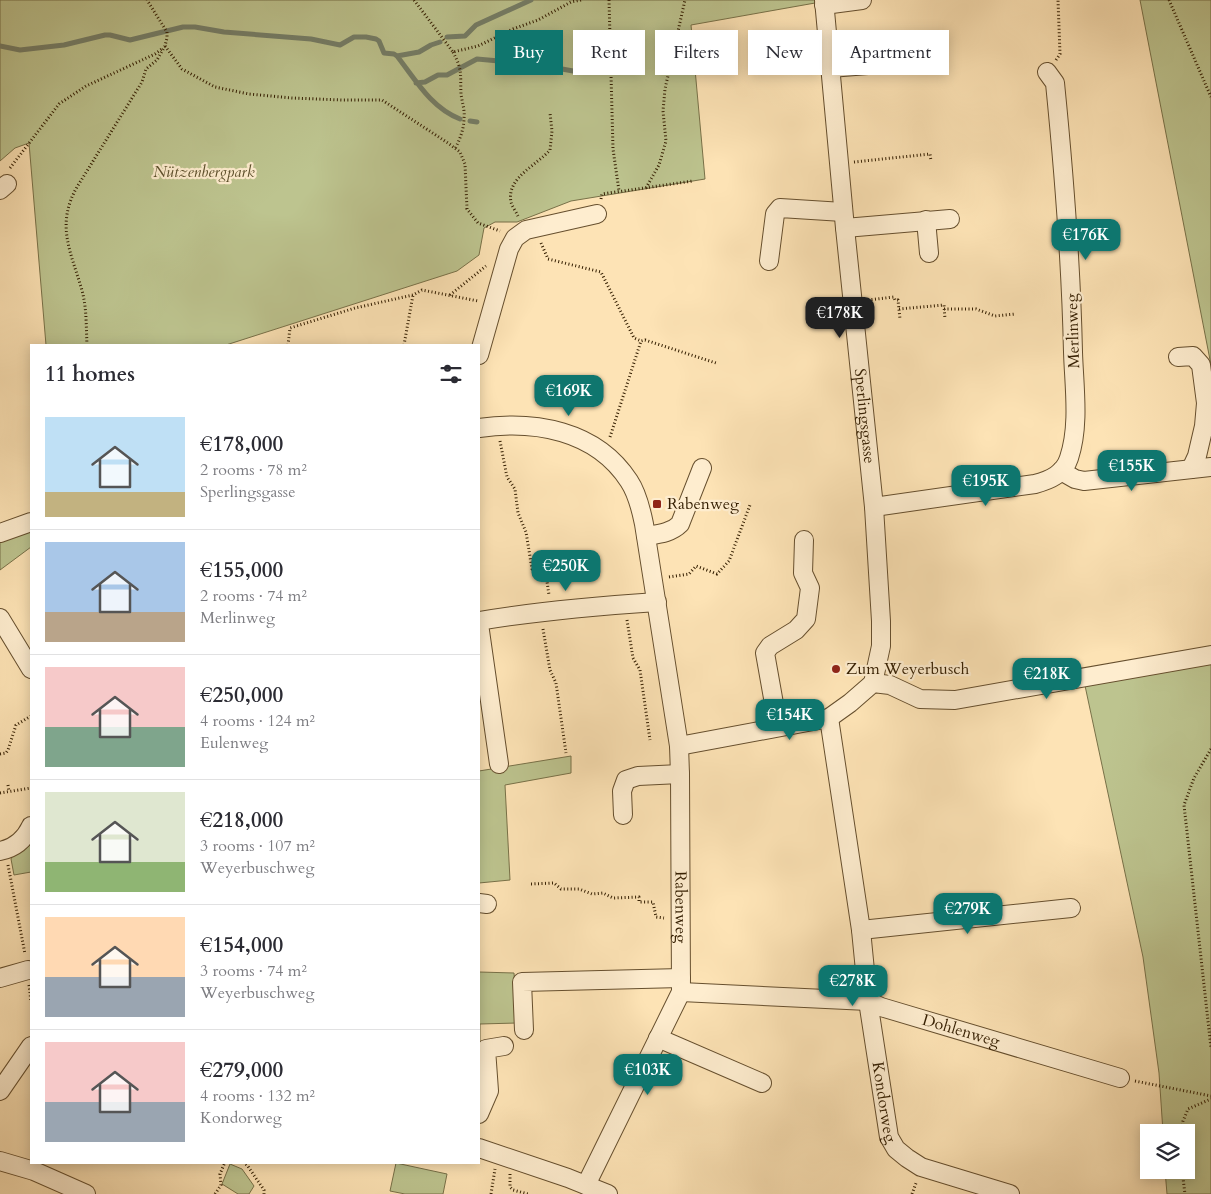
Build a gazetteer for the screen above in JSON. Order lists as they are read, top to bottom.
{
  "streets": {
    "street": [
      "Merlinweg",
      "Sperlingsgasse",
      "Rabenweg",
      "Dohlenweg",
      "Kondorweg"
    ]
  },
  "crossings": [
    ["Rabenweg", "Dohlenweg"],
    ["Dohlenweg", "Kondorweg"]
  ],
  "parks": ["Nützenbergpark"],
  "places": {
    "transit": ["Rabenweg"],
    "other": ["Zum Weyerbusch"]
  },
  "page": {
    "chip": [
      "Buy",
      "Rent",
      "Filters",
      "New",
      "Apartment"
    ],
    "price": [
      "€176K",
      "€178K",
      "€169K",
      "€155K",
      "€195K",
      "€250K",
      "€218K",
      "€154K",
      "€279K",
      "€278K",
      "€103K"
    ],
    "heading": "11 homes",
    "list": [
      {
        "name": "€178,000",
        "note": "2 rooms · 78 m² · Sperlingsgasse"
      },
      {
        "name": "€155,000",
        "note": "2 rooms · 74 m² · Merlinweg"
      },
      {
        "name": "€250,000",
        "note": "4 rooms · 124 m² · Eulenweg"
      },
      {
        "name": "€218,000",
        "note": "3 rooms · 107 m² · Weyerbuschweg"
      },
      {
        "name": "€154,000",
        "note": "3 rooms · 74 m² · Weyerbuschweg"
      },
      {
        "name": "€279,000",
        "note": "4 rooms · 132 m² · Kondorweg"
      }
    ]
  }
}
